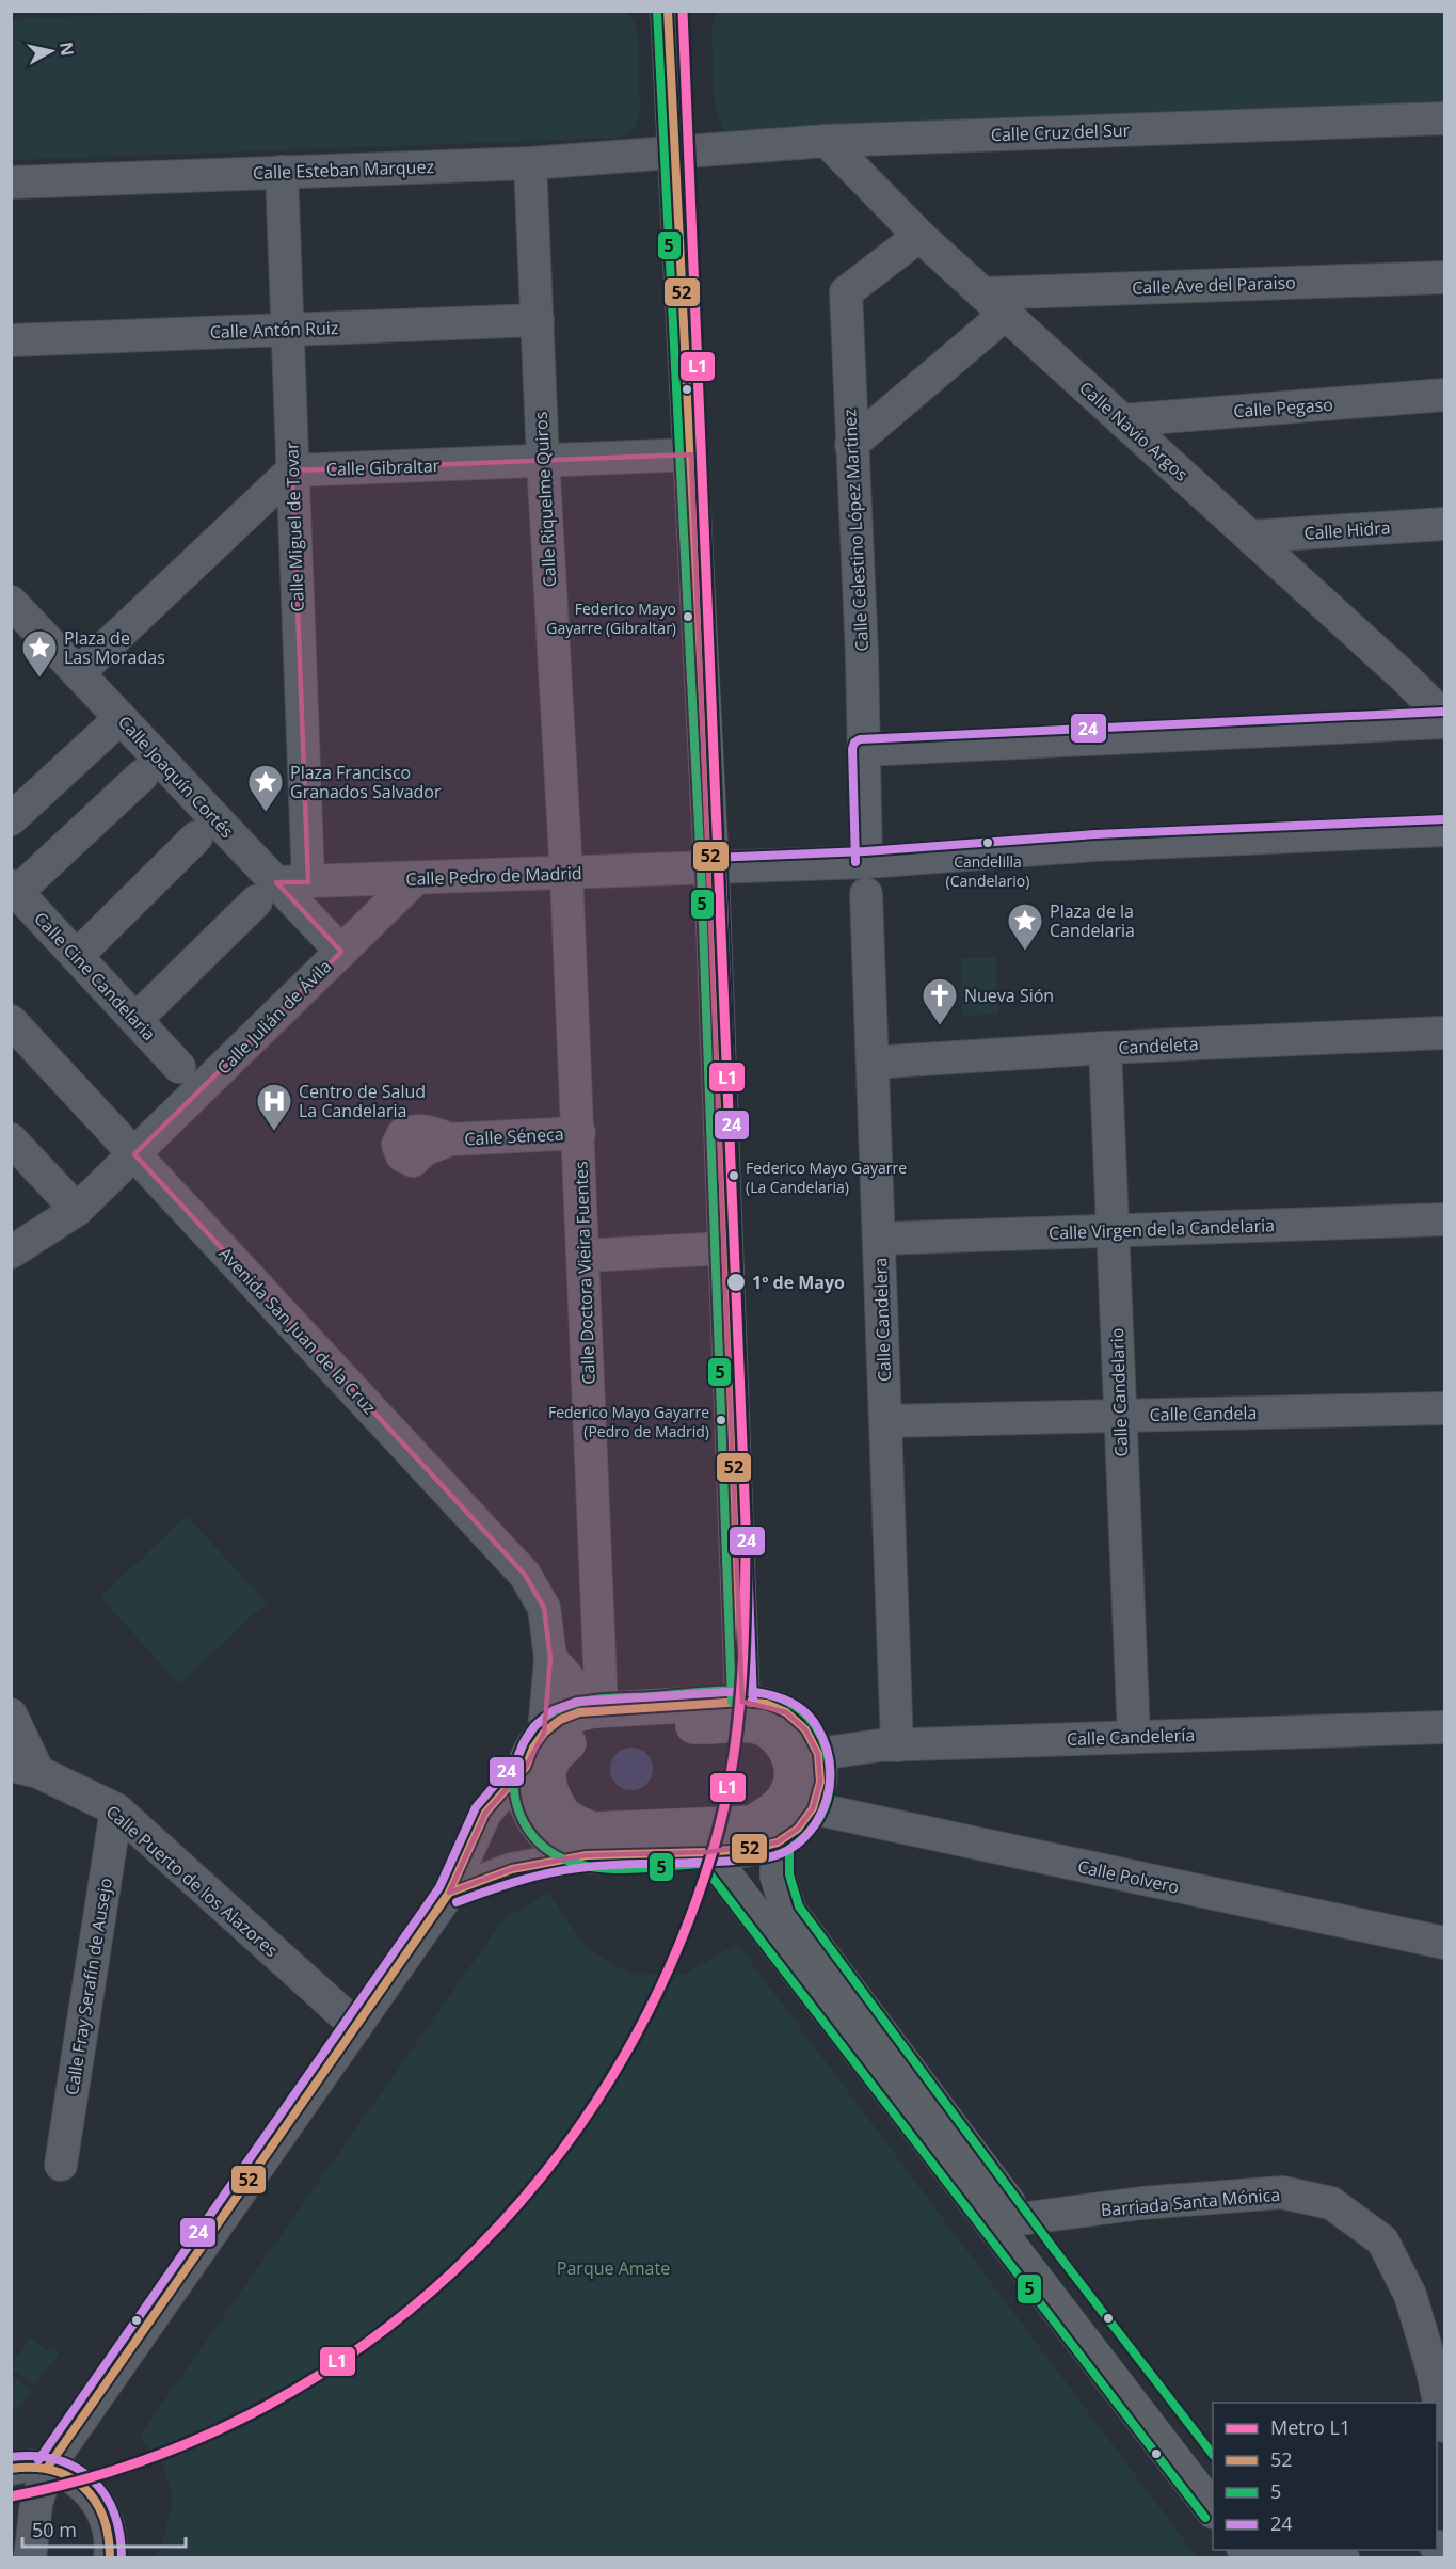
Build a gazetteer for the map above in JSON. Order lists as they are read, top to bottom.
{
  "streets": {
    "street": [
      "Calle Cruz del Sur",
      "Calle Esteban Marquez",
      "Calle Ave del Paraiso",
      "Calle Antón Ruiz",
      "Calle Pegaso",
      "Calle Navio Argos",
      "Calle Gibraltar",
      "Calle Riquelme Quiros",
      "Calle Miguel de Tovar",
      "Calle Celestino López Martinez",
      "Calle Hidra",
      "Calle Joaquín Cortés",
      "Calle Pedro de Madrid",
      "Calle Cine Candelaria",
      "Calle Julián de Ávila",
      "Candeleta",
      "Calle Séneca",
      "Calle Virgen de la Candelaria",
      "Calle Doctora Vieira Fuentes",
      "Calle Candelera",
      "Avenida San Juan de la Cruz",
      "Calle Candelario",
      "Calle Candela",
      "Calle Candelería",
      "Calle Polvero",
      "Calle Puerto de los Alazores",
      "Calle Fray Serafín de Ausejo",
      "Barriada Santa Mónica"
    ]
  },
  "crossings": [
    ["Calle Cruz del Sur", "Calle Esteban Marquez"],
    ["Calle Cruz del Sur", "Calle Navio Argos"],
    ["Calle Esteban Marquez", "Calle Riquelme Quiros"],
    ["Calle Esteban Marquez", "Calle Miguel de Tovar"],
    ["Calle Ave del Paraiso", "Calle Navio Argos"],
    ["Calle Antón Ruiz", "Calle Riquelme Quiros"],
    ["Calle Antón Ruiz", "Calle Miguel de Tovar"],
    ["Calle Pegaso", "Calle Navio Argos"],
    ["Calle Navio Argos", "Calle Celestino López Martinez"],
    ["Calle Navio Argos", "Calle Hidra"],
    ["Calle Gibraltar", "Calle Riquelme Quiros"],
    ["Calle Gibraltar", "Calle Miguel de Tovar"],
    ["Calle Riquelme Quiros", "Calle Pedro de Madrid"],
    ["Calle Riquelme Quiros", "Calle Doctora Vieira Fuentes"],
    ["Calle Miguel de Tovar", "Calle Pedro de Madrid"],
    ["Calle Celestino López Martinez", "Calle Pedro de Madrid"],
    ["Calle Joaquín Cortés", "Calle Pedro de Madrid"],
    ["Calle Joaquín Cortés", "Calle Julián de Ávila"],
    ["Calle Pedro de Madrid", "Calle Julián de Ávila"],
    ["Calle Pedro de Madrid", "Calle Doctora Vieira Fuentes"],
    ["Calle Julián de Ávila", "Avenida San Juan de la Cruz"],
    ["Candeleta", "Calle Candelera"],
    ["Candeleta", "Calle Candelario"],
    ["Calle Séneca", "Calle Doctora Vieira Fuentes"],
    ["Calle Virgen de la Candelaria", "Calle Candelera"],
    ["Calle Virgen de la Candelaria", "Calle Candelario"],
    ["Calle Candelera", "Calle Candela"],
    ["Calle Candelera", "Calle Candelería"],
    ["Calle Candelario", "Calle Candela"],
    ["Calle Candelario", "Calle Candelería"],
    ["Calle Puerto de los Alazores", "Calle Fray Serafín de Ausejo"]
  ],
  "parks": ["Parque Amate"],
  "places": {
    "other": [
      "Federico Mayo Gayarre (Gibraltar)",
      "Candelilla (Candelario)",
      "Federico Mayo Gayarre (La Candelaria)",
      "1º de Mayo",
      "Federico Mayo Gayarre (Pedro de Madrid)"
    ],
    "place": ["Plaza de Las Moradas", "Plaza Francisco Granados Salvador", "Plaza de la Candelaria"],
    "church": ["Nueva Sión"],
    "hospital": ["Centro de Salud La Candelaria"]
  },
  "lines": [
    "metro line L1",
    "transit line 52",
    "transit line 5",
    "transit line 24"
  ],
  "legend": [
    "Metro L1",
    "52",
    "5",
    "24"
  ],
  "scale_bar": "50 m",
  "north": "right"
}
